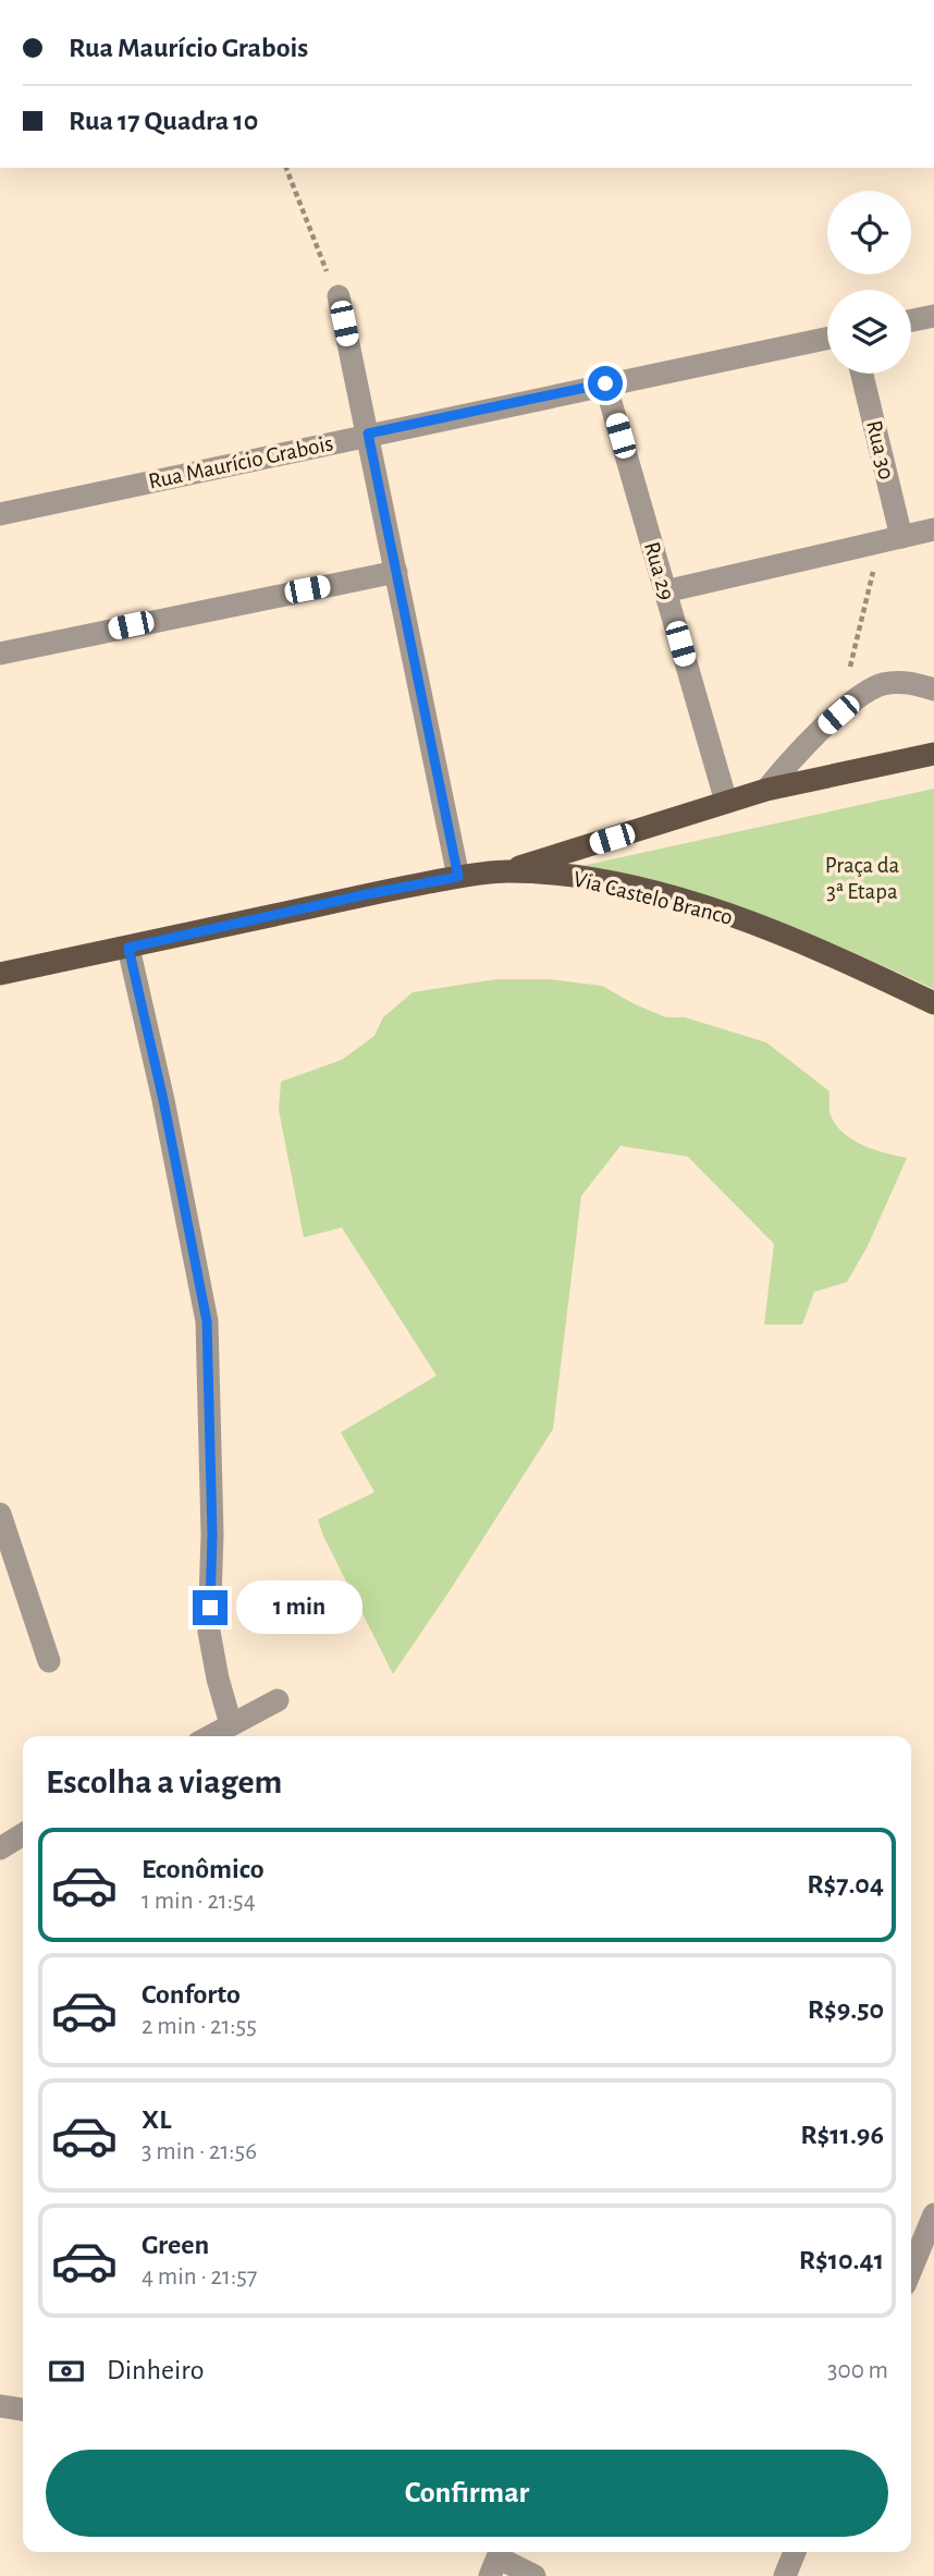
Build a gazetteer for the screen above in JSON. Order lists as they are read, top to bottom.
{
  "streets": {
    "main road": ["Via Castelo Branco"],
    "street": ["Rua 30", "Rua Maurício Grabois", "Rua 29"]
  },
  "crossings": [
    ["Rua Maurício Grabois", "Rua 29"]
  ],
  "parks": ["Praça da 3ª Etapa"],
  "page": {
    "banner": ["Rua Maurício Grabois", "Rua 17 Quadra 10"],
    "bubble": "1 min",
    "heading": "Escolha a viagem",
    "list": [
      {
        "name": "Econômico",
        "note": "1 min · 21:54",
        "value": "R$7.04"
      },
      {
        "name": "Conforto",
        "note": "2 min · 21:55",
        "value": "R$9.50"
      },
      {
        "name": "XL",
        "note": "3 min · 21:56",
        "value": "R$11.96"
      },
      {
        "name": "Green",
        "note": "4 min · 21:57",
        "value": "R$10.41"
      }
    ],
    "pay": ["Dinheiro", "300 m"],
    "buttons": "Confirmar"
  }
}
